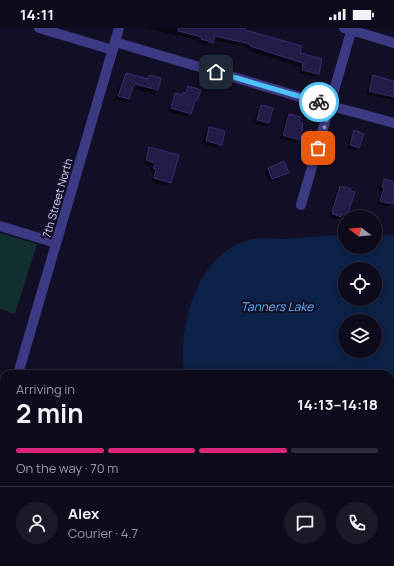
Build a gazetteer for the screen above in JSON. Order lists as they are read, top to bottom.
{
  "streets": {
    "street": ["7th Street North"]
  },
  "water": ["Tanners Lake"],
  "north": "left",
  "page": {
    "status": "14:11",
    "heading": ["2 min", "Arriving in", "14:13–14:18"],
    "panel": ["Alex", "Courier · 4.7"],
    "bar": "On the way · 70 m"
  }
}
